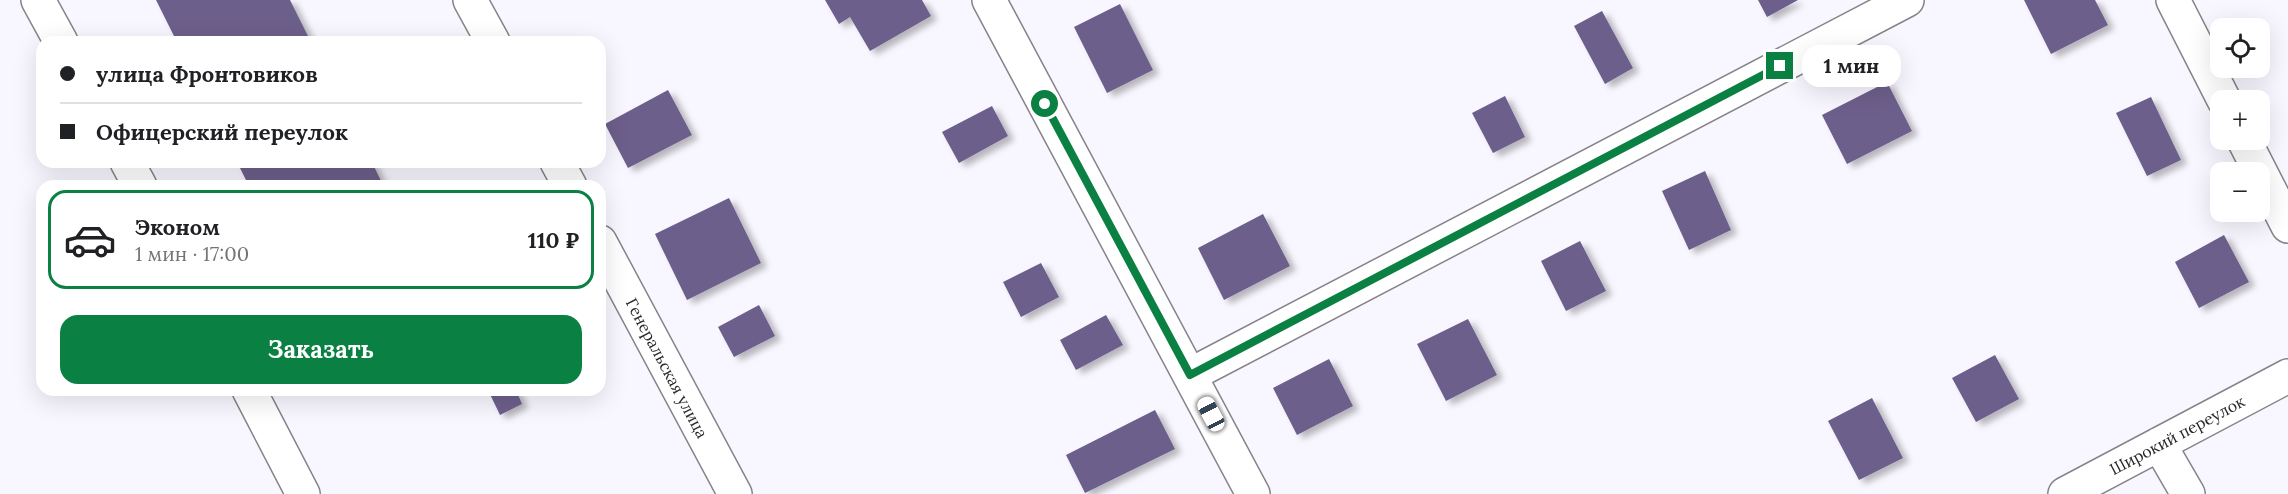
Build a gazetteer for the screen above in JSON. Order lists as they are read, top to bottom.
{
  "streets": {
    "street": ["Генеральская улица", "Широкий переулок"]
  },
  "page": {
    "map_buttons": ["+", "−"],
    "banner": ["улица Фронтовиков", "Офицерский переулок"],
    "bubble": "1 мин",
    "list": [
      {
        "name": "Эконом",
        "note": "1 мин · 17:00",
        "value": "110 ₽"
      }
    ],
    "buttons": "Заказать"
  }
}
